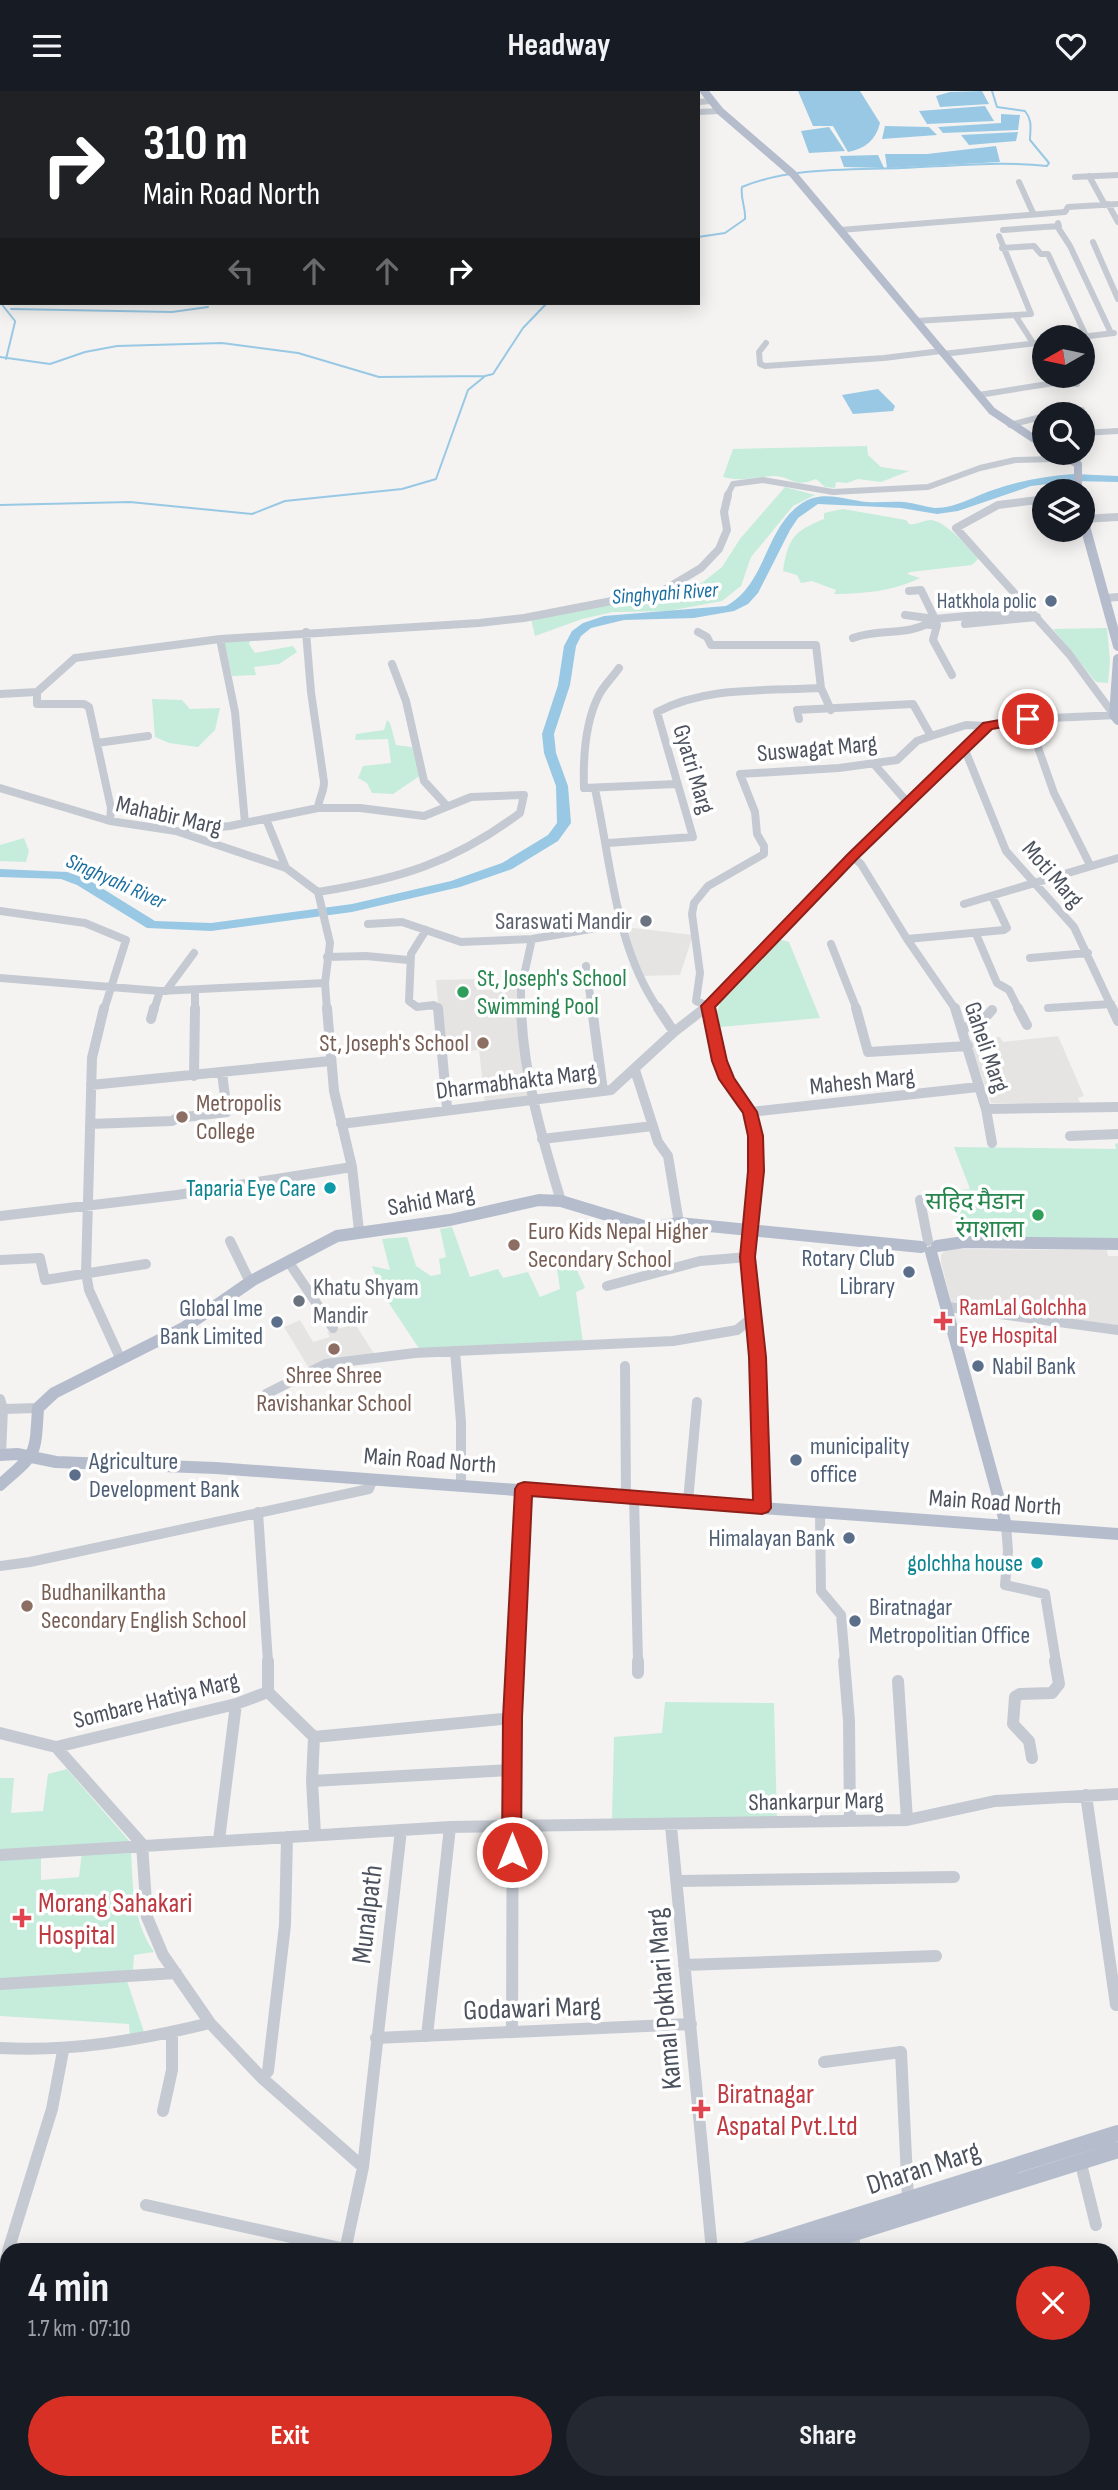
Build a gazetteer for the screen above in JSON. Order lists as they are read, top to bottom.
{
  "streets": {
    "main road": ["Sahid Marg", "Main Road North", "Dharan Marg"],
    "street": [
      "Suswagat Marg",
      "Gyatri Marg",
      "Mahabir Marg",
      "Moti Marg",
      "Gaheli Marg",
      "Dharmabhakta Marg",
      "Mahesh Marg",
      "Sombare Hatiya Marg",
      "Shankarpur Marg",
      "Munalpath",
      "Kamal Pokhari Marg",
      "Godawari Marg"
    ]
  },
  "crossings": [
    ["Suswagat Marg", "Dharmabhakta Marg"],
    ["Moti Marg", "Dharmabhakta Marg"],
    ["Gaheli Marg", "Dharmabhakta Marg"],
    ["Gaheli Marg", "Mahesh Marg"],
    ["Shankarpur Marg", "Munalpath"],
    ["Shankarpur Marg", "Kamal Pokhari Marg"],
    ["Munalpath", "Godawari Marg"],
    ["Kamal Pokhari Marg", "Godawari Marg"]
  ],
  "water": ["Singhyahi River"],
  "places": {
    "other": [
      "Hatkhola polic",
      "Saraswati Mandir",
      "St, Joseph's School Swimming Pool",
      "St, Joseph's School",
      "Metropolis College",
      "Taparia Eye Care",
      "सहिद मैडान रंगशाला",
      "Euro Kids Nepal Higher Secondary School",
      "Rotary Club Library",
      "Khatu Shyam Mandir",
      "Global Ime Bank Limited",
      "Shree Shree Ravishankar School",
      "Nabil Bank",
      "municipality office",
      "Agriculture Development Bank",
      "Himalayan Bank",
      "golchha house",
      "Budhanilkantha Secondary English School",
      "Biratnagar Metropolitian Office"
    ],
    "health": ["RamLal Golchha Eye Hospital", "Morang Sahakari Hospital", "Biratnagar Aspatal Pvt.Ltd"]
  },
  "north": "left",
  "page": {
    "header": "Headway",
    "turn": ["310 m", "Main Road North"],
    "heading": ["4 min", "1.7 km · 07:10"],
    "buttons": ["Exit", "Share"]
  }
}
